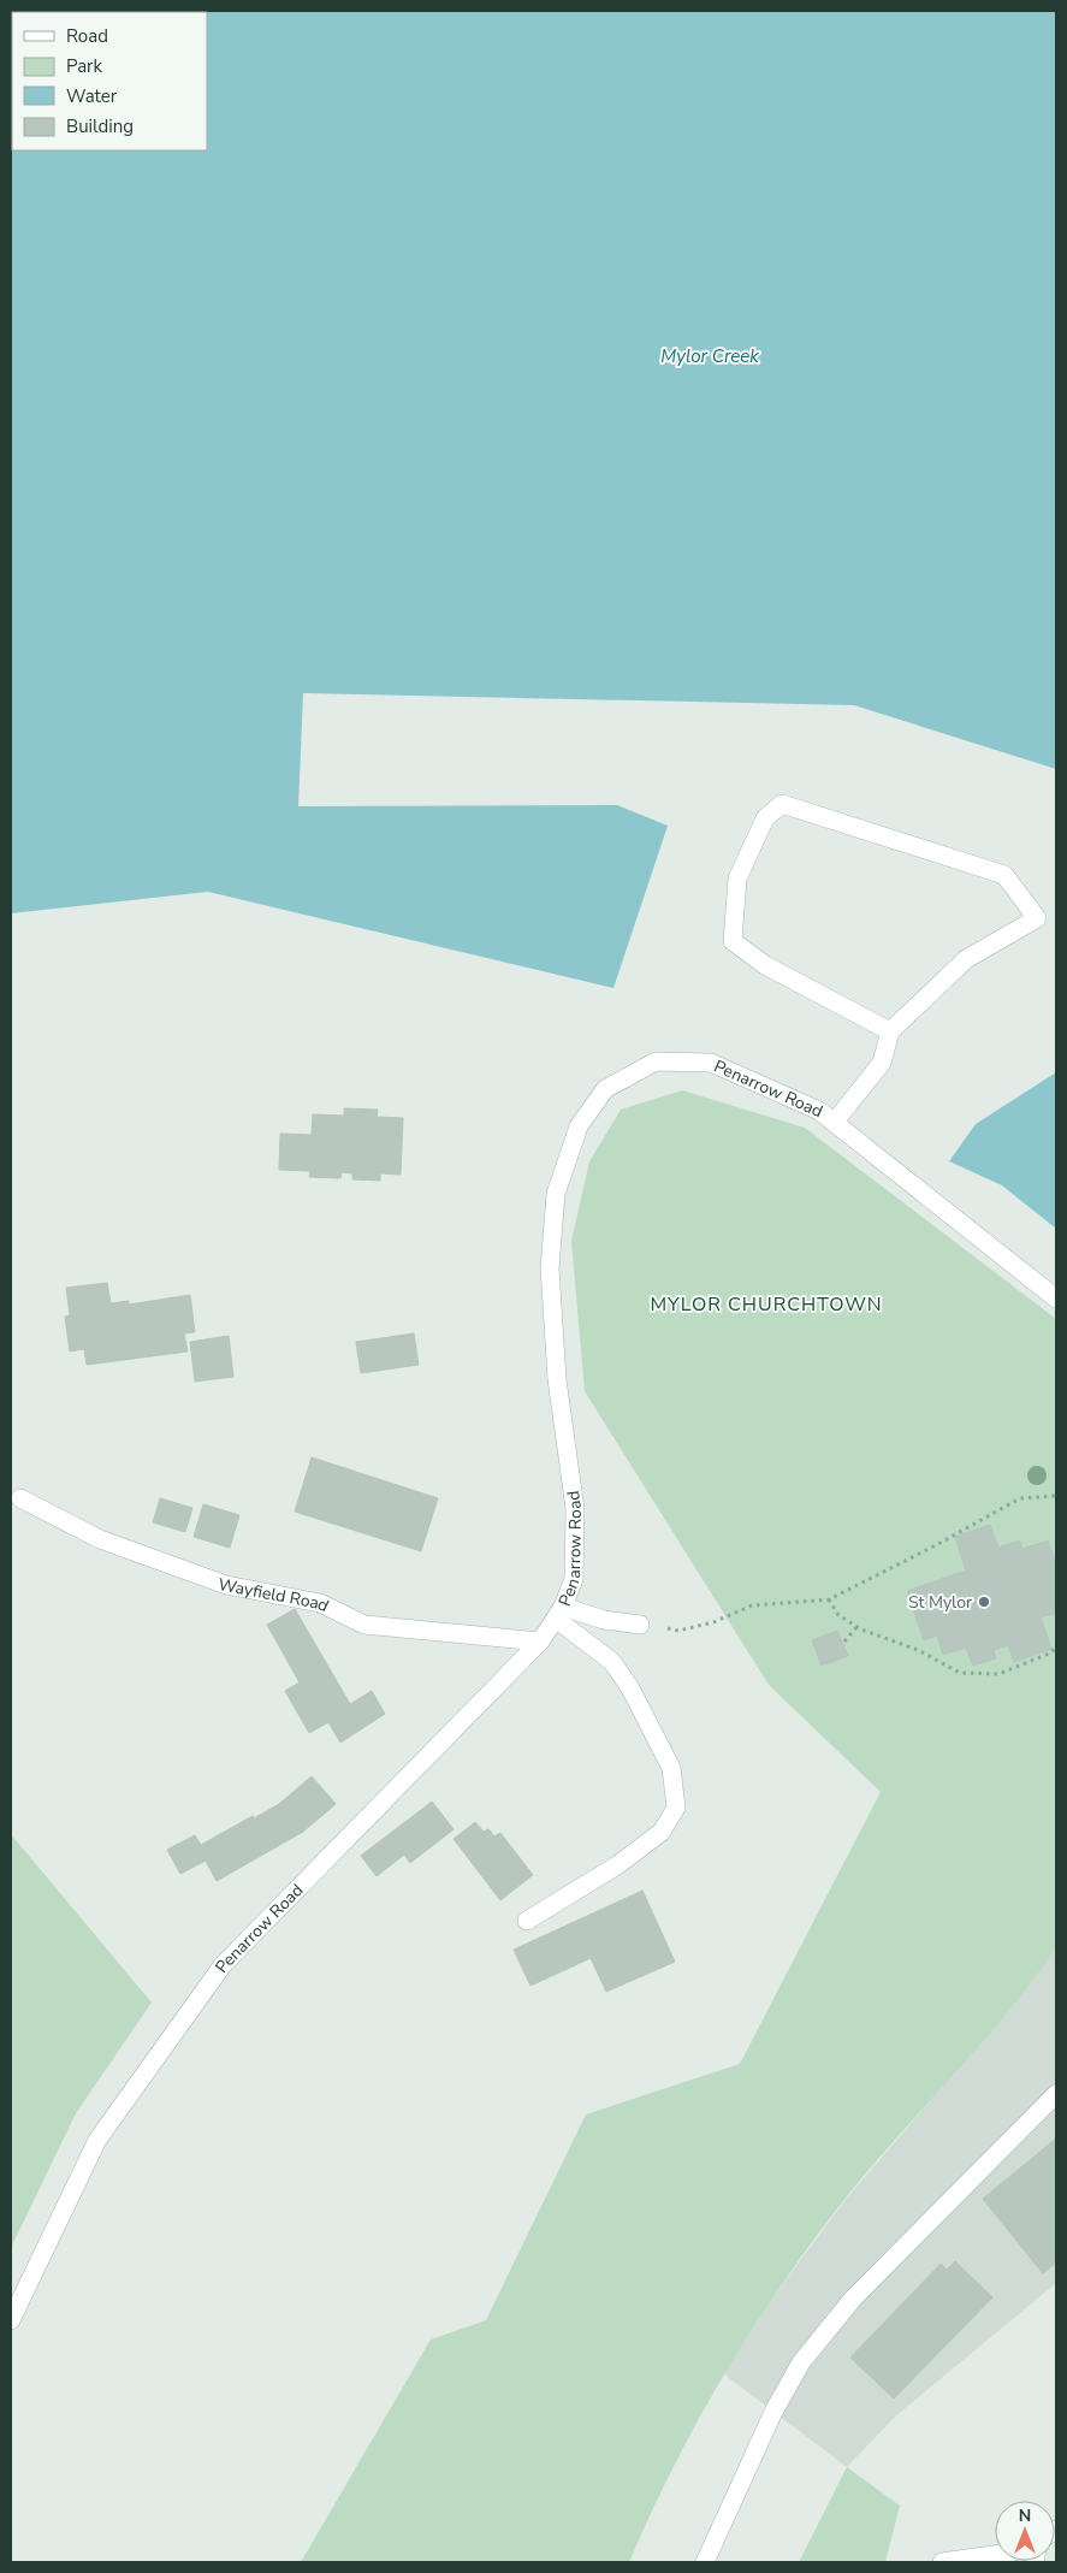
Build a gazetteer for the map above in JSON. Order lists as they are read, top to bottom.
{
  "streets": {
    "street": ["Penarrow Road", "Wayfield Road"]
  },
  "crossings": [
    ["Penarrow Road", "Wayfield Road"]
  ],
  "districts": ["MYLOR CHURCHTOWN"],
  "water": ["Mylor Creek"],
  "places": ["St Mylor"],
  "legend": [
    "Road",
    "Park",
    "Water",
    "Building"
  ],
  "north": "top"
}
